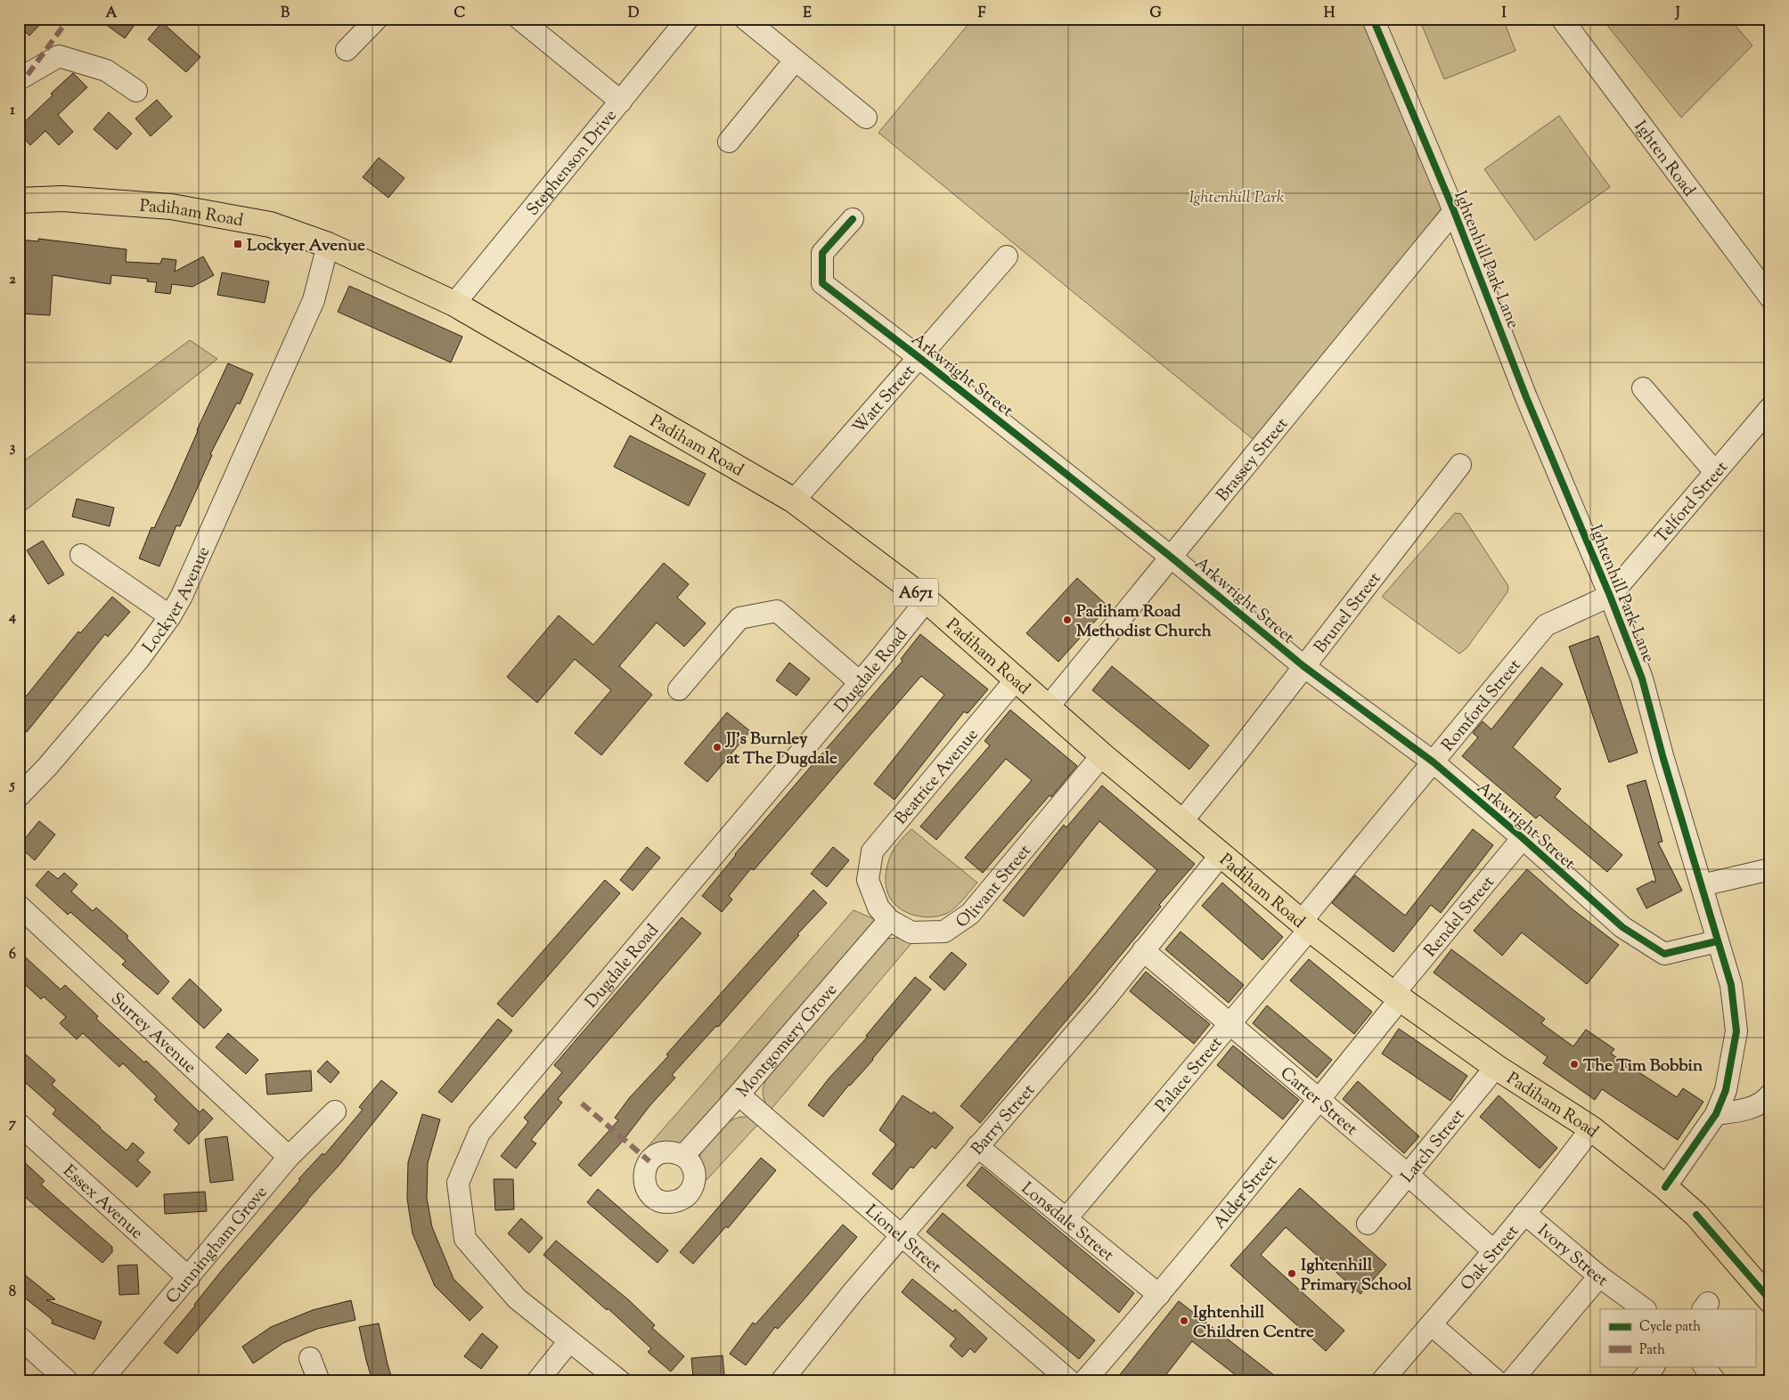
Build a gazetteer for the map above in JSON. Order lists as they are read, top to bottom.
{
  "streets": {
    "main road": ["Padiham Road", "A671"],
    "street": [
      "Ighten Road",
      "Stephenson Drive",
      "Ightenhill Park Lane",
      "Arkwright Street",
      "Watt Street",
      "Brassey Street",
      "Telford Street",
      "Lockyer Avenue",
      "Brunel Street",
      "Dugdale Road",
      "Romford Street",
      "Beatrice Avenue",
      "Olivant Street",
      "Rendel Street",
      "Surrey Avenue",
      "Montgomery Grove",
      "Palace Street",
      "Carter Street",
      "Barry Street",
      "Larch Street",
      "Alder Street",
      "Essex Avenue",
      "Lonsdale Street",
      "Lionel Street",
      "Cunningham Grove",
      "Ivory Street",
      "Oak Street"
    ]
  },
  "crossings": [
    ["Stephenson Drive", "Padiham Road"],
    ["Padiham Road", "Ightenhill Park Lane"],
    ["Padiham Road", "Watt Street"],
    ["Padiham Road", "Brassey Street"],
    ["Padiham Road", "Lockyer Avenue"],
    ["Padiham Road", "Brunel Street"],
    ["Padiham Road", "Dugdale Road"],
    ["Padiham Road", "Romford Street"],
    ["Padiham Road", "Beatrice Avenue"],
    ["Padiham Road", "Olivant Street"],
    ["Padiham Road", "Rendel Street"],
    ["Padiham Road", "Palace Street"],
    ["Padiham Road", "Barry Street"],
    ["Padiham Road", "Larch Street"],
    ["Padiham Road", "Alder Street"],
    ["Padiham Road", "Oak Street"],
    ["Ightenhill Park Lane", "Arkwright Street"],
    ["Ightenhill Park Lane", "Brassey Street"],
    ["Ightenhill Park Lane", "Telford Street"],
    ["Ightenhill Park Lane", "Romford Street"],
    ["Arkwright Street", "Watt Street"],
    ["Arkwright Street", "Brassey Street"],
    ["Arkwright Street", "Brunel Street"],
    ["Arkwright Street", "Romford Street"],
    ["Arkwright Street", "Rendel Street"],
    ["Telford Street", "Romford Street"],
    ["Romford Street", "Palace Street"],
    ["Beatrice Avenue", "Olivant Street"],
    ["Olivant Street", "Montgomery Grove"],
    ["Rendel Street", "Alder Street"],
    ["Surrey Avenue", "Cunningham Grove"],
    ["Montgomery Grove", "Lionel Street"],
    ["Palace Street", "Carter Street"],
    ["Palace Street", "Lonsdale Street"],
    ["Carter Street", "Barry Street"],
    ["Carter Street", "Larch Street"],
    ["Carter Street", "Alder Street"],
    ["Carter Street", "Oak Street"],
    ["Barry Street", "Lonsdale Street"],
    ["Barry Street", "Lionel Street"],
    ["Alder Street", "Lonsdale Street"],
    ["Essex Avenue", "Cunningham Grove"],
    ["Ivory Street", "Oak Street"]
  ],
  "parks": ["Ightenhill Park"],
  "places": {
    "transit": ["Lockyer Avenue"],
    "other": [
      "Padiham Road Methodist Church",
      "JJ’s Burnley at The Dugdale",
      "The Tim Bobbin",
      "Ightenhill Primary School",
      "Ightenhill Children Centre"
    ]
  },
  "legend": ["Cycle path", "Path"],
  "grid": {
    "columns": [
      "A",
      "B",
      "C",
      "D",
      "E",
      "F",
      "G",
      "H",
      "I",
      "J"
    ],
    "rows": [
      "1",
      "2",
      "3",
      "4",
      "5",
      "6",
      "7",
      "8"
    ]
  }
}
